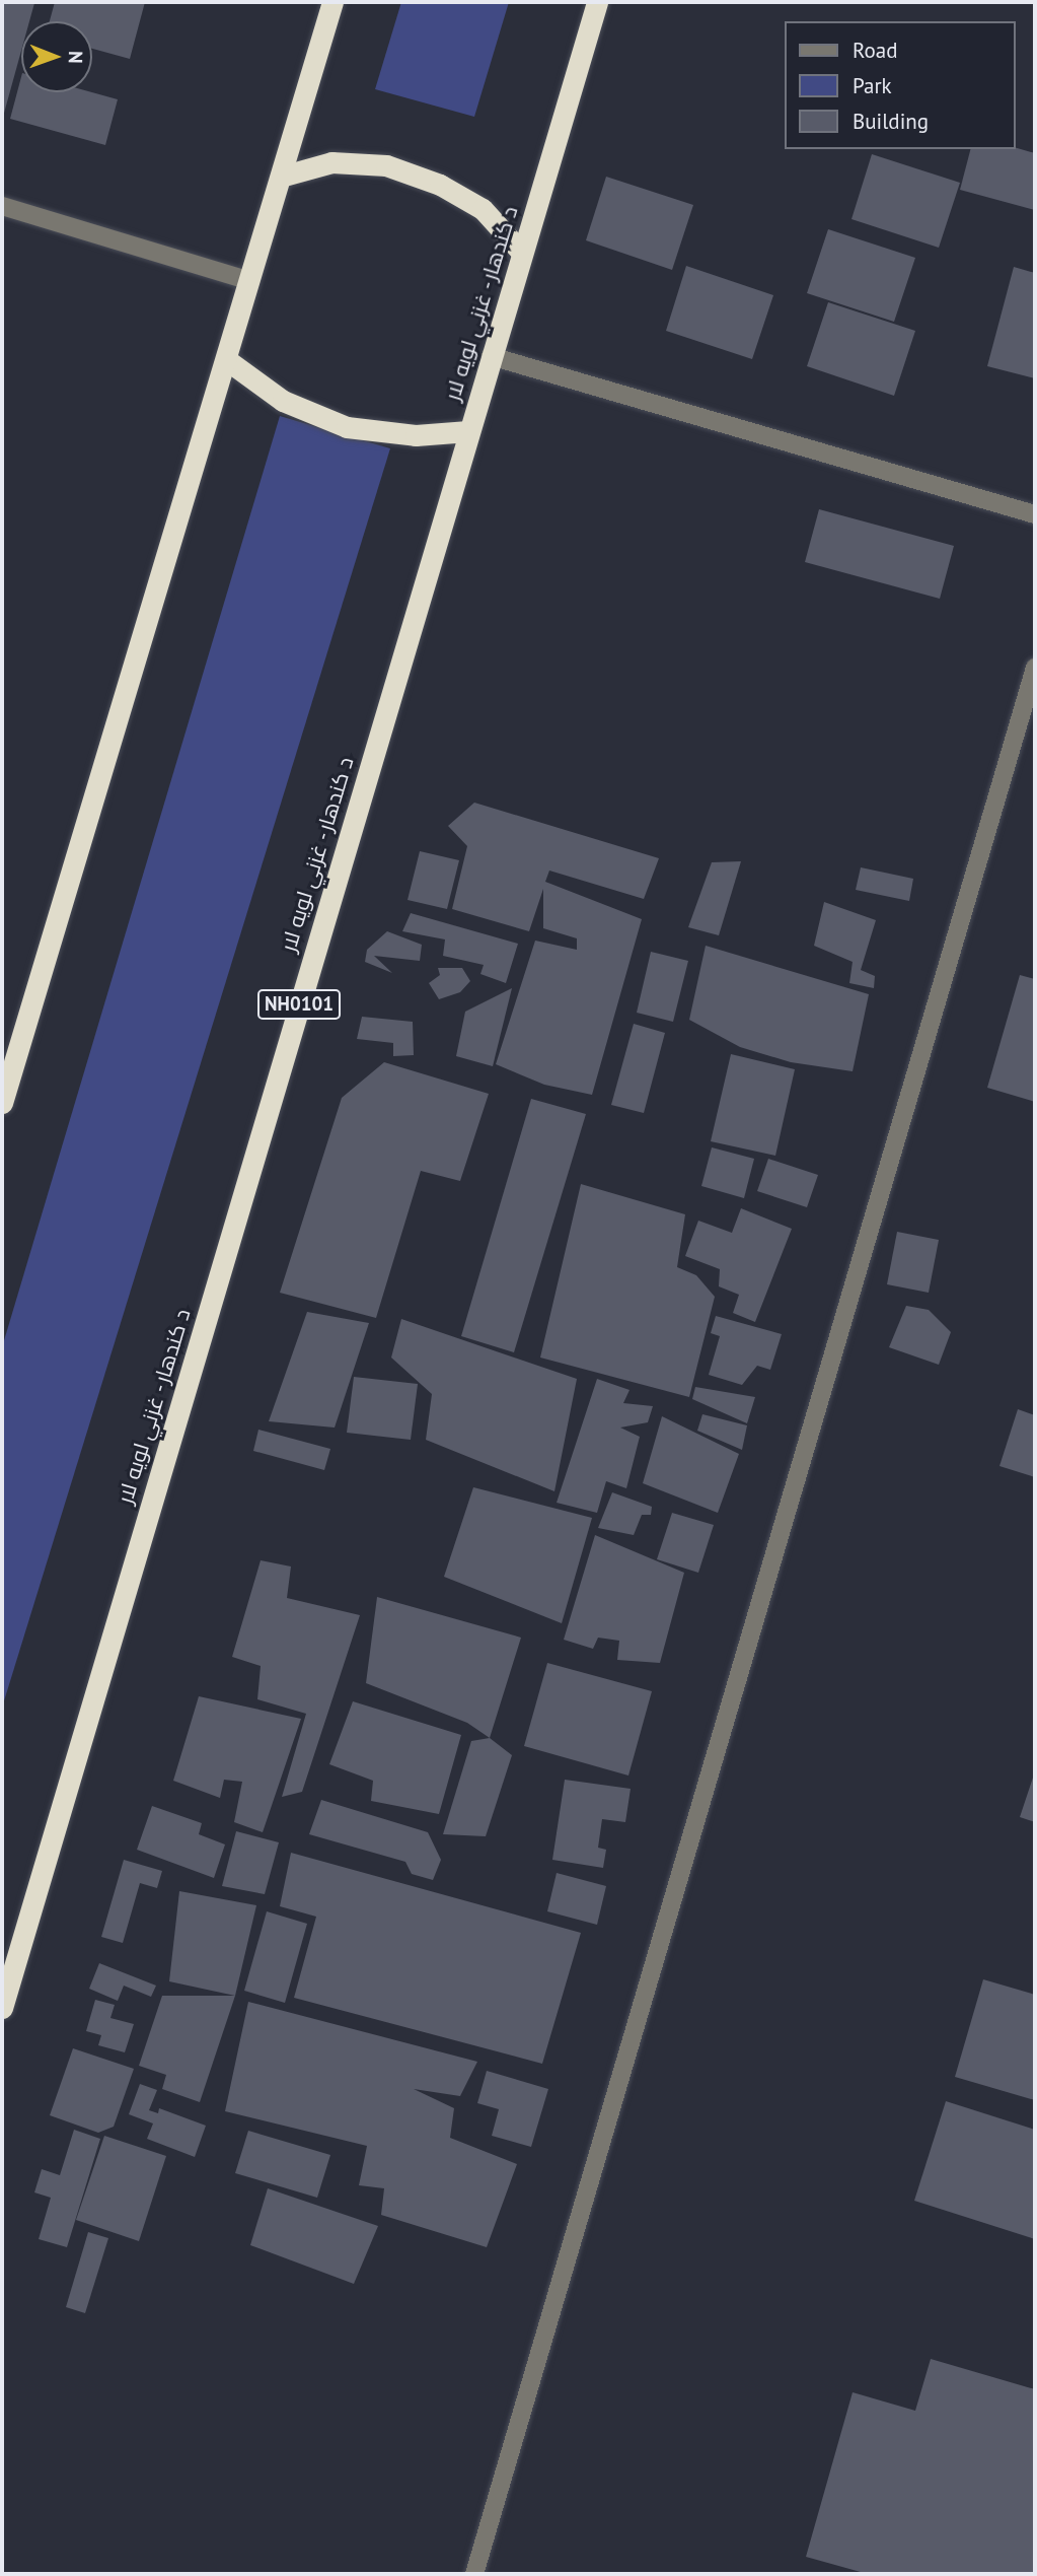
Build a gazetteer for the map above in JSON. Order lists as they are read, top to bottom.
{
  "streets": {
    "highway": ["د کندهار - غزني لويه لار", "NH0101"]
  },
  "legend": ["Road", "Park", "Building"],
  "north": "right"
}
